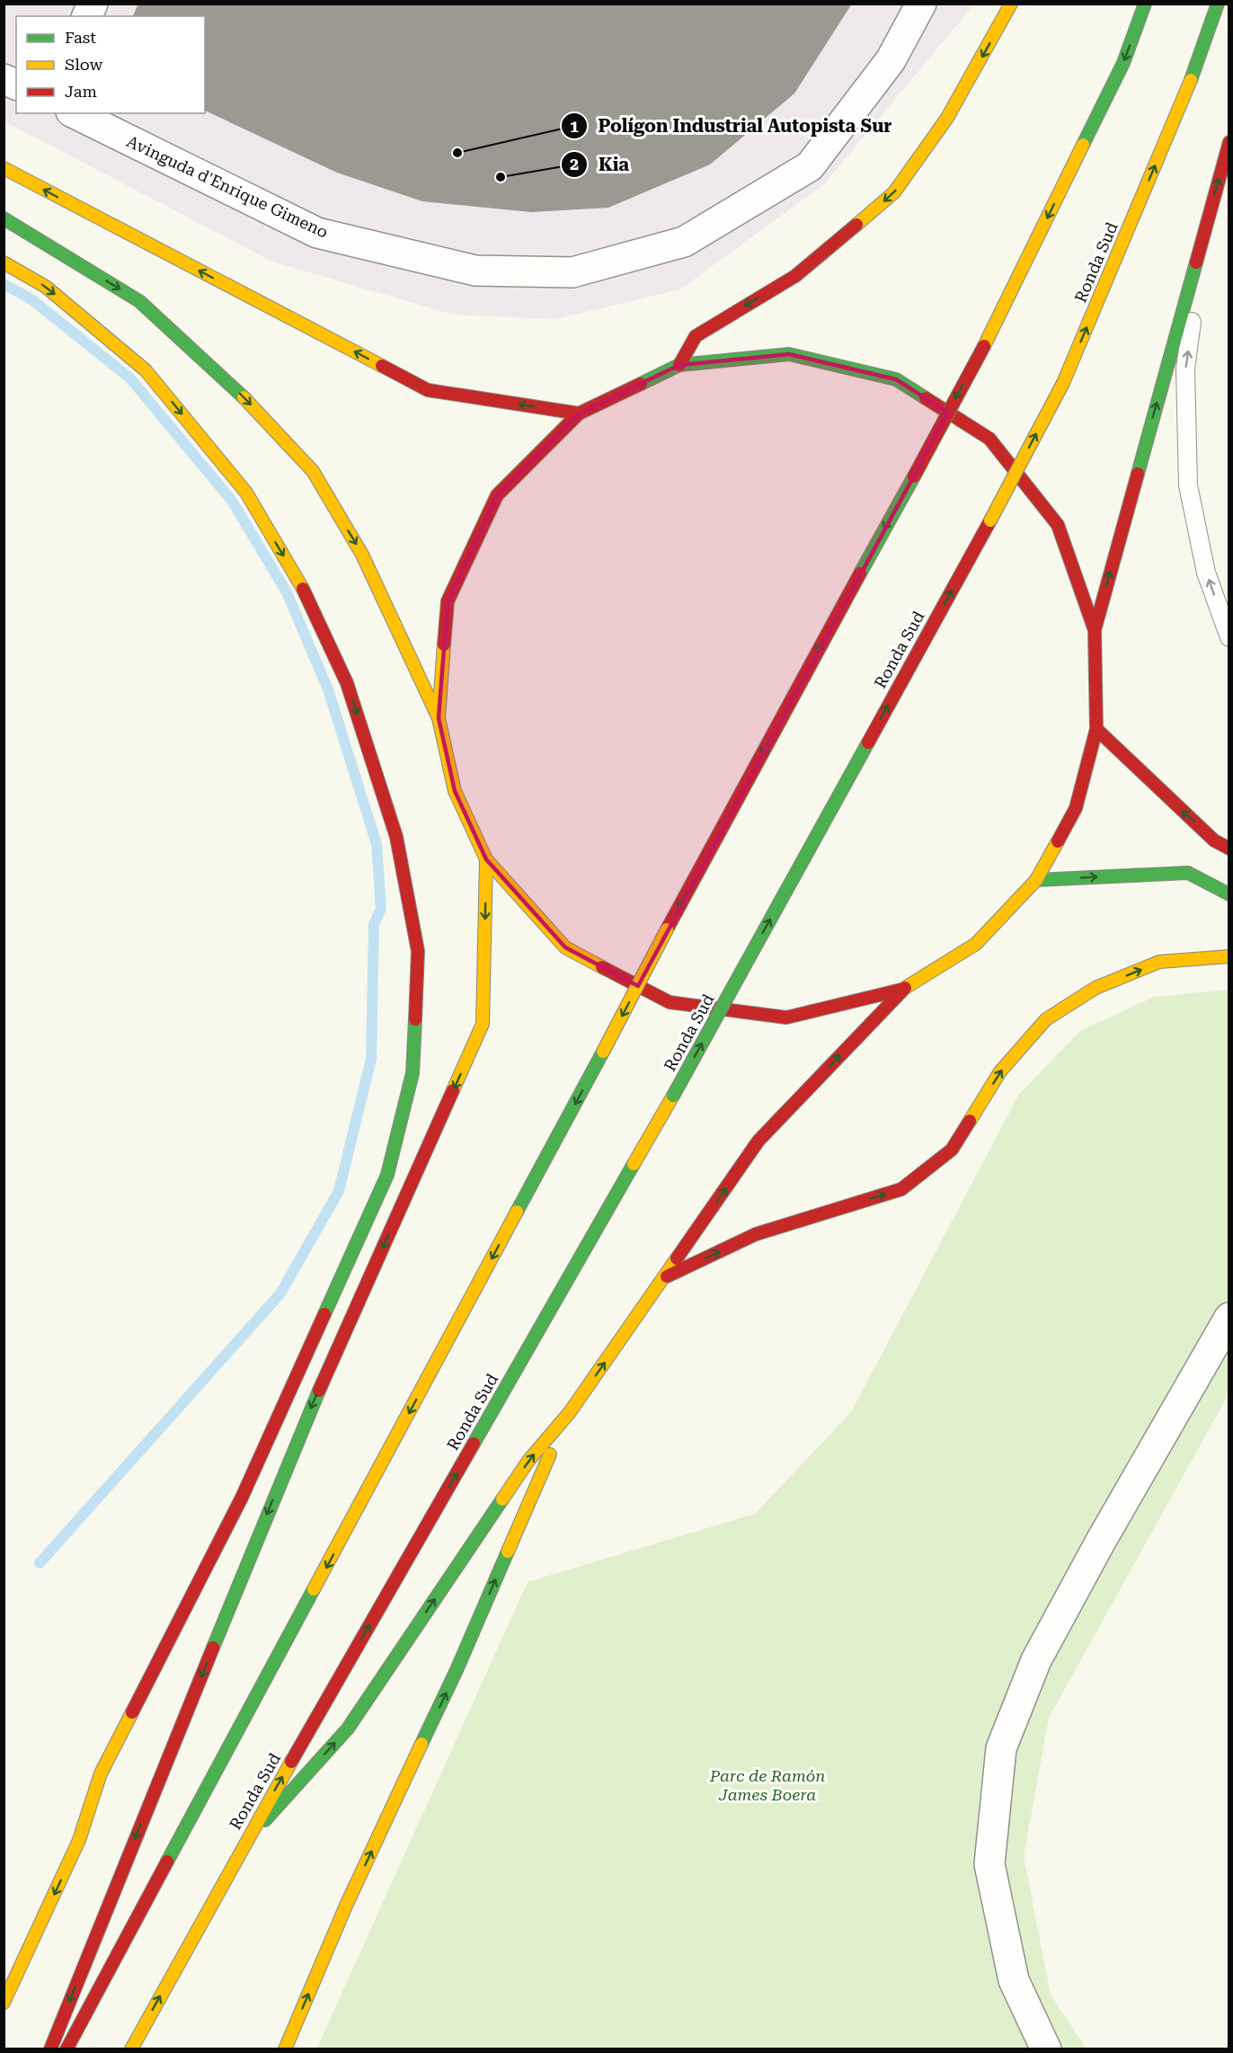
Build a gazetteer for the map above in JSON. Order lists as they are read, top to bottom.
{
  "streets": {
    "main road": ["Ronda Sud"],
    "street": ["Avinguda d'Enrique Gimeno"]
  },
  "parks": ["Parc de Ramón James Boera"],
  "places": ["Polígon Industrial Autopista Sur", "Kia"],
  "legend": ["Fast", "Slow", "Jam"]
}
